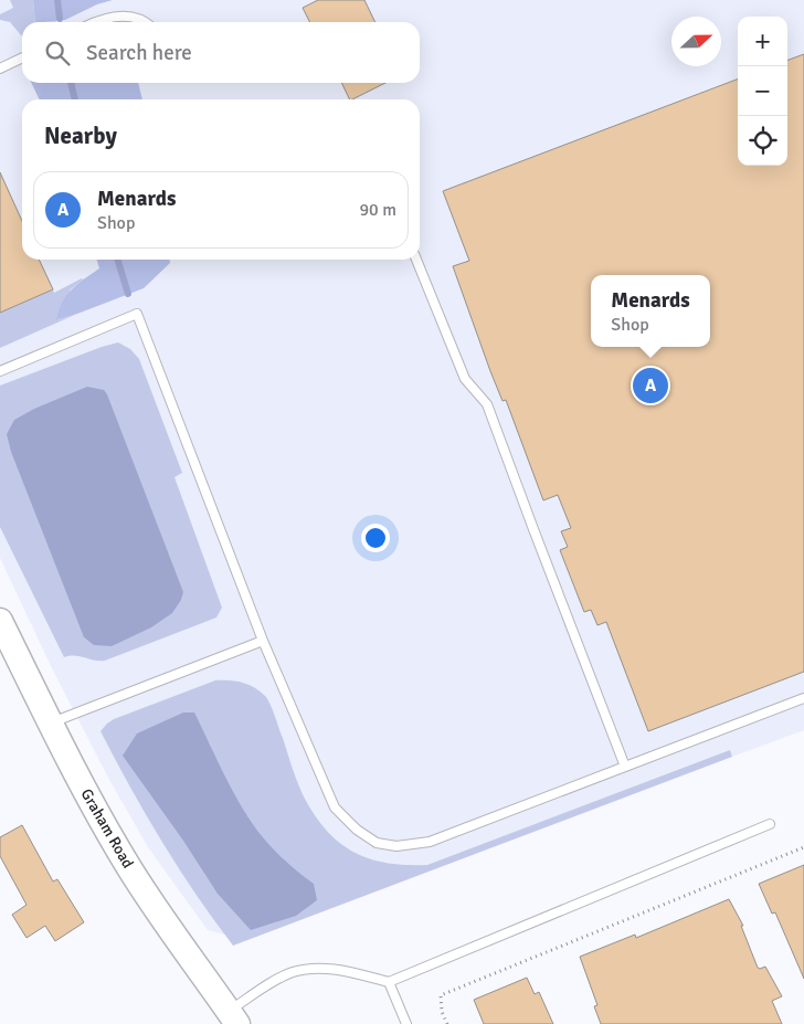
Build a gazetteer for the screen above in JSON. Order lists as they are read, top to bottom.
{
  "streets": {
    "main road": ["Graham Road"]
  },
  "north": "right",
  "page": {
    "map_buttons": ["+", "−"],
    "search": "Search here",
    "heading": "Nearby",
    "list": [
      {
        "mark": "A",
        "name": "Menards",
        "note": "Shop",
        "value": "90 m"
      }
    ],
    "popup": ["Menards", "Shop"],
    "pins": "A"
  }
}
